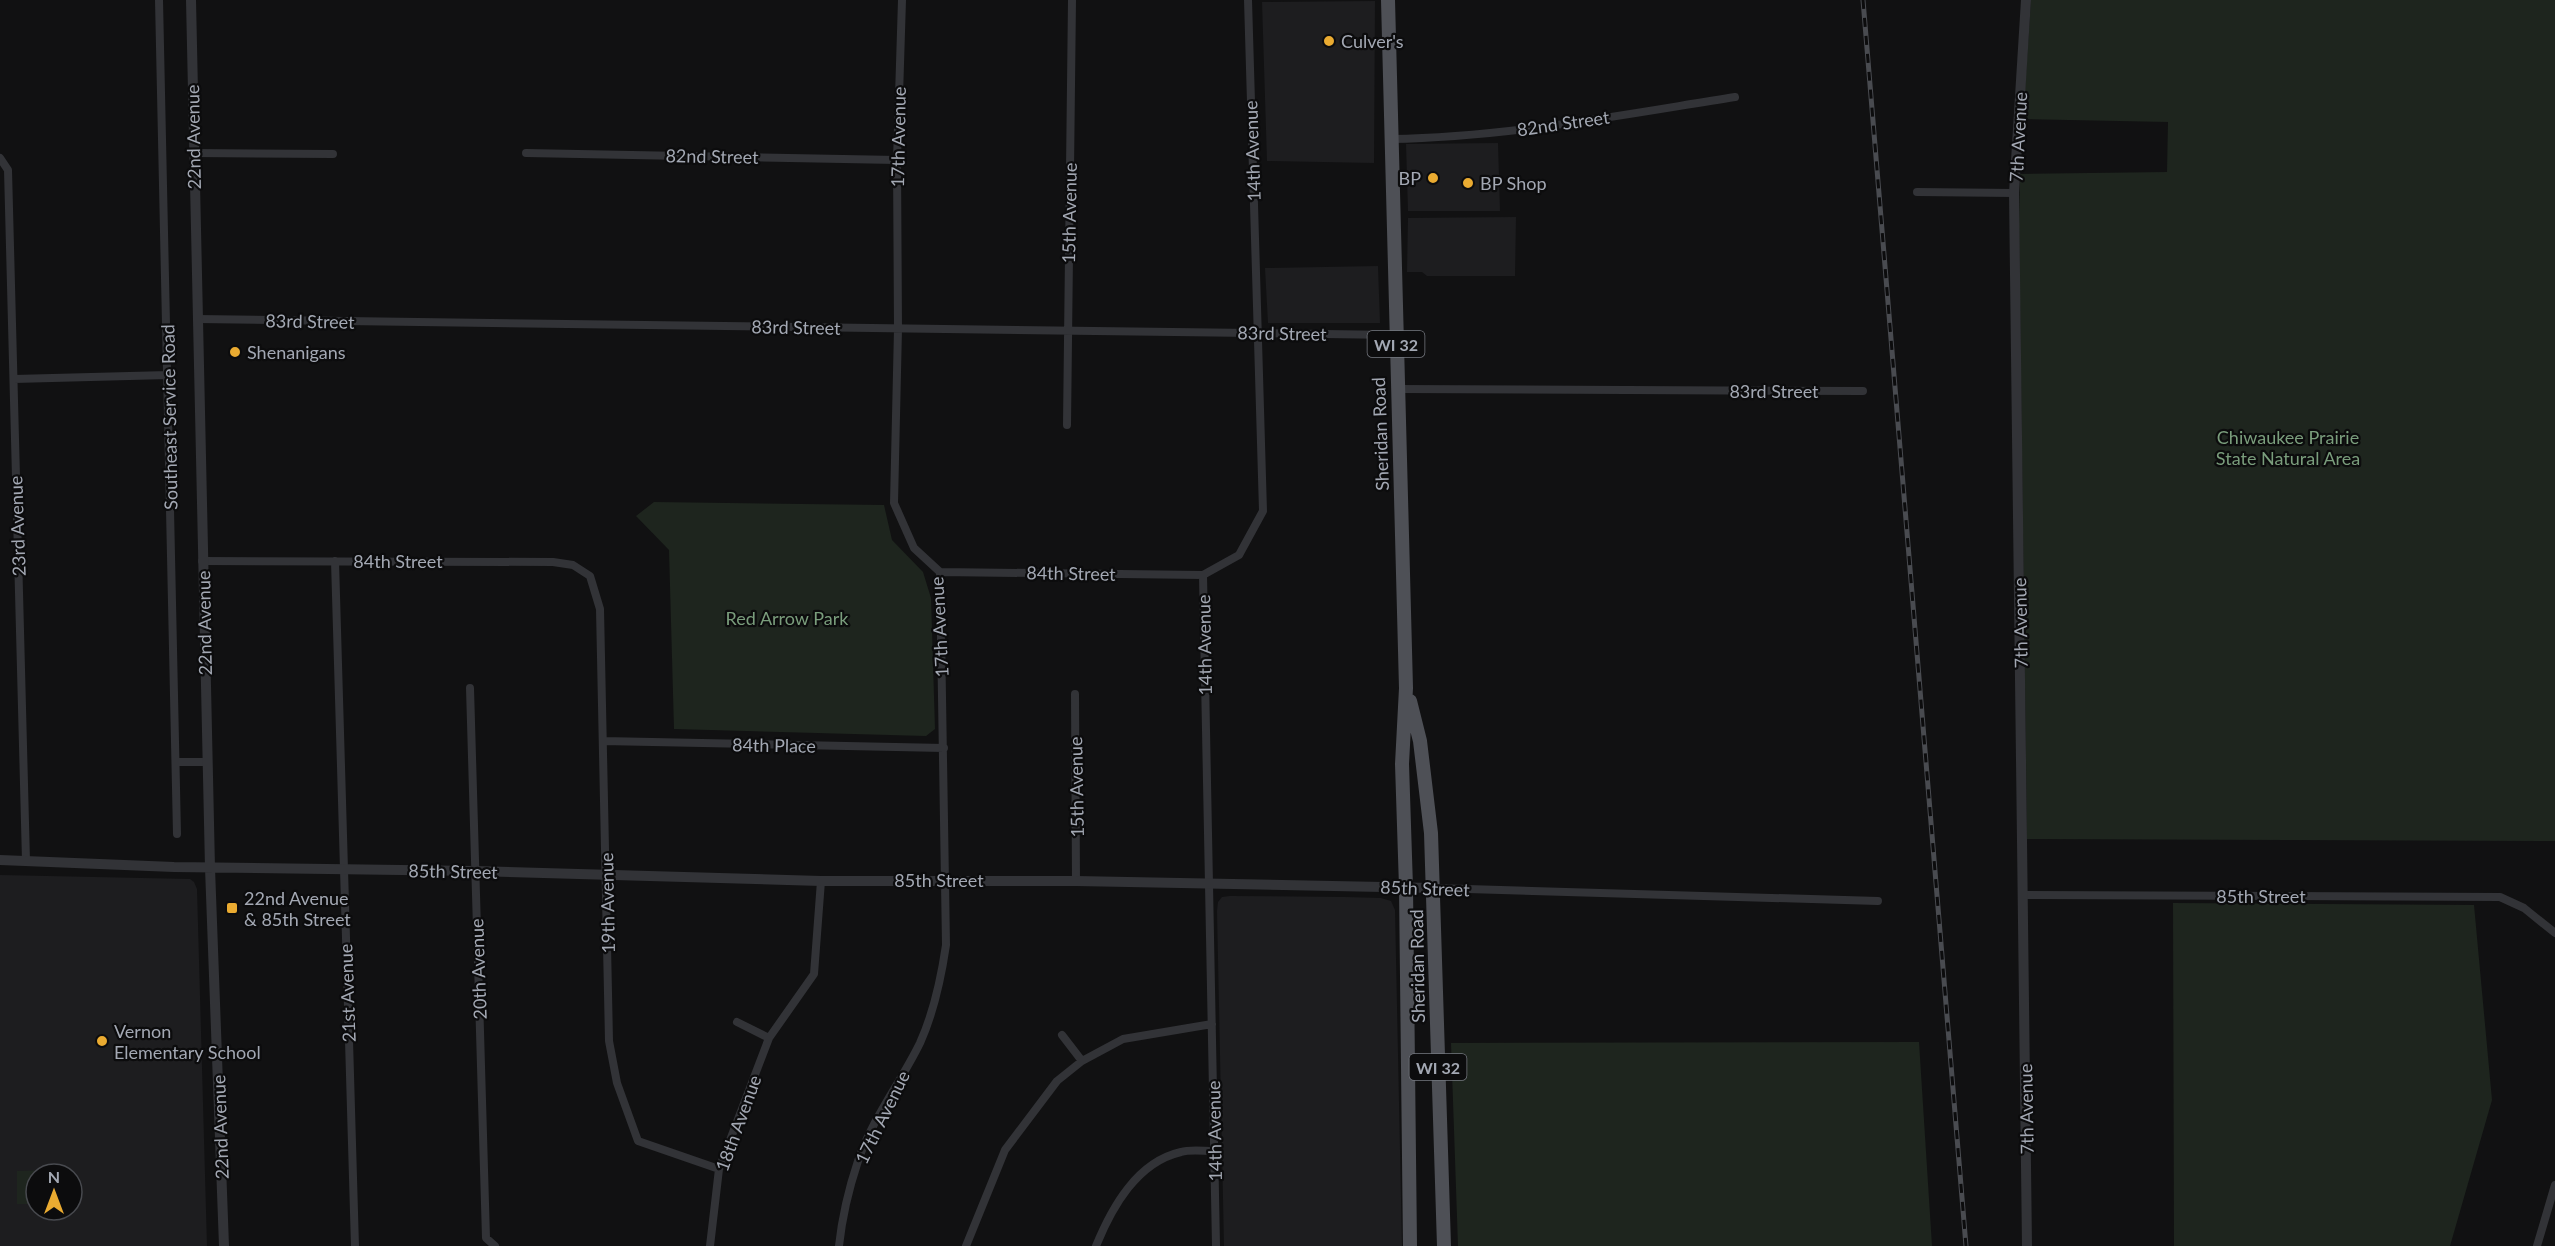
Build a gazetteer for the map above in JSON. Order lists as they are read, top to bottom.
{
  "streets": {
    "main road": ["WI 32", "Sheridan Road"],
    "street": [
      "82nd Street",
      "22nd Avenue",
      "17th Avenue",
      "7th Avenue",
      "14th Avenue",
      "15th Avenue",
      "83rd Street",
      "Southeast Service Road",
      "23rd Avenue",
      "84th Street",
      "84th Place",
      "85th Street",
      "19th Avenue",
      "20th Avenue",
      "21st Avenue",
      "18th Avenue"
    ]
  },
  "crossings": [
    ["82nd Street", "17th Avenue"],
    ["82nd Street", "Sheridan Road"],
    ["22nd Avenue", "83rd Street"],
    ["22nd Avenue", "84th Street"],
    ["22nd Avenue", "85th Street"],
    ["17th Avenue", "83rd Street"],
    ["17th Avenue", "84th Street"],
    ["17th Avenue", "84th Place"],
    ["17th Avenue", "85th Street"],
    ["7th Avenue", "85th Street"],
    ["14th Avenue", "83rd Street"],
    ["14th Avenue", "84th Street"],
    ["14th Avenue", "85th Street"],
    ["15th Avenue", "83rd Street"],
    ["15th Avenue", "85th Street"],
    ["83rd Street", "Sheridan Road"],
    ["Sheridan Road", "85th Street"],
    ["23rd Avenue", "85th Street"],
    ["84th Street", "19th Avenue"],
    ["84th Street", "21st Avenue"],
    ["84th Place", "19th Avenue"],
    ["85th Street", "19th Avenue"],
    ["85th Street", "20th Avenue"],
    ["85th Street", "21st Avenue"],
    ["85th Street", "18th Avenue"],
    ["19th Avenue", "18th Avenue"]
  ],
  "parks": ["Chiwaukee Prairie State Natural Area", "Red Arrow Park"],
  "places": {
    "other": [
      "Culver's",
      "BP",
      "BP Shop",
      "Shenanigans",
      "Vernon Elementary School"
    ],
    "transit": ["22nd Avenue & 85th Street"]
  },
  "north": "top"
}
